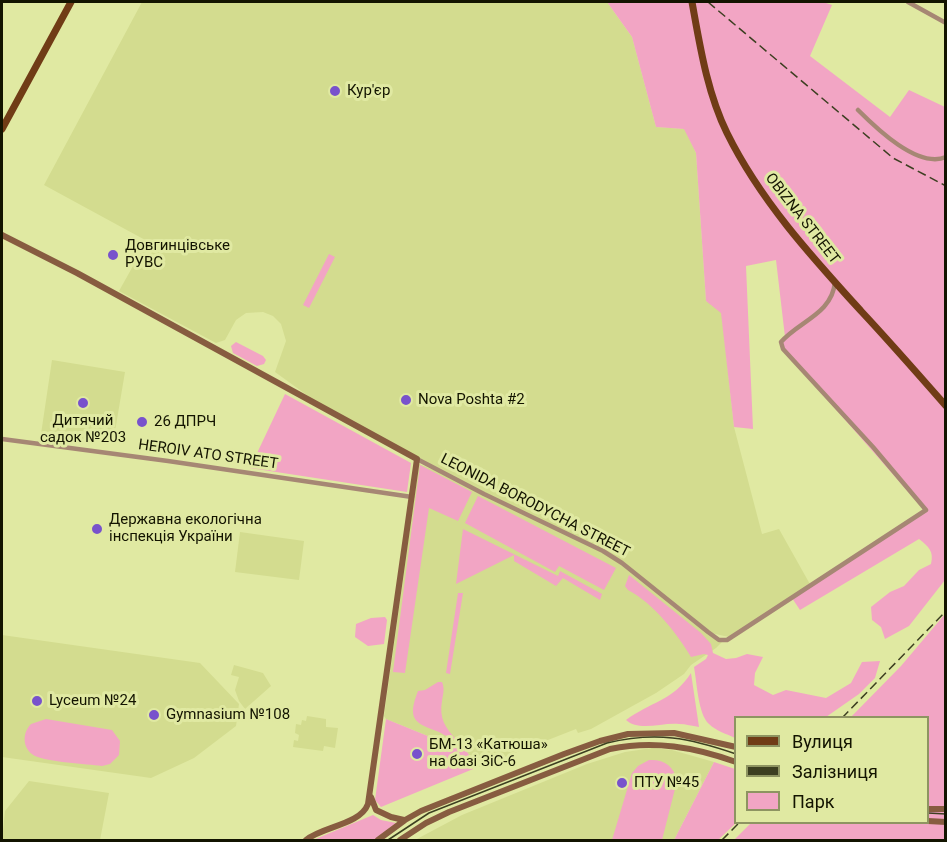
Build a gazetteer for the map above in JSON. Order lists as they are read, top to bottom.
{
  "streets": {
    "main road": ["OBIZNA STREET"],
    "street": ["HEROIV ATO STREET", "LEONIDA BORODYCHA STREET"]
  },
  "crossings": [
    ["OBIZNA STREET", "LEONIDA BORODYCHA STREET"]
  ],
  "places": [
    "Кур'єр",
    "Довгинцівське РУВС",
    "Nova Poshta #2",
    "Дитячий садок №203",
    "26 ДПРЧ",
    "Державна екологічна інспекція України",
    "Lyceum №24",
    "Gymnasium №108",
    "БМ-13 «Катюша» на базі ЗіС-6",
    "ПТУ №45"
  ],
  "legend": ["Вулиця", "Залізниця", "Парк"]
}
